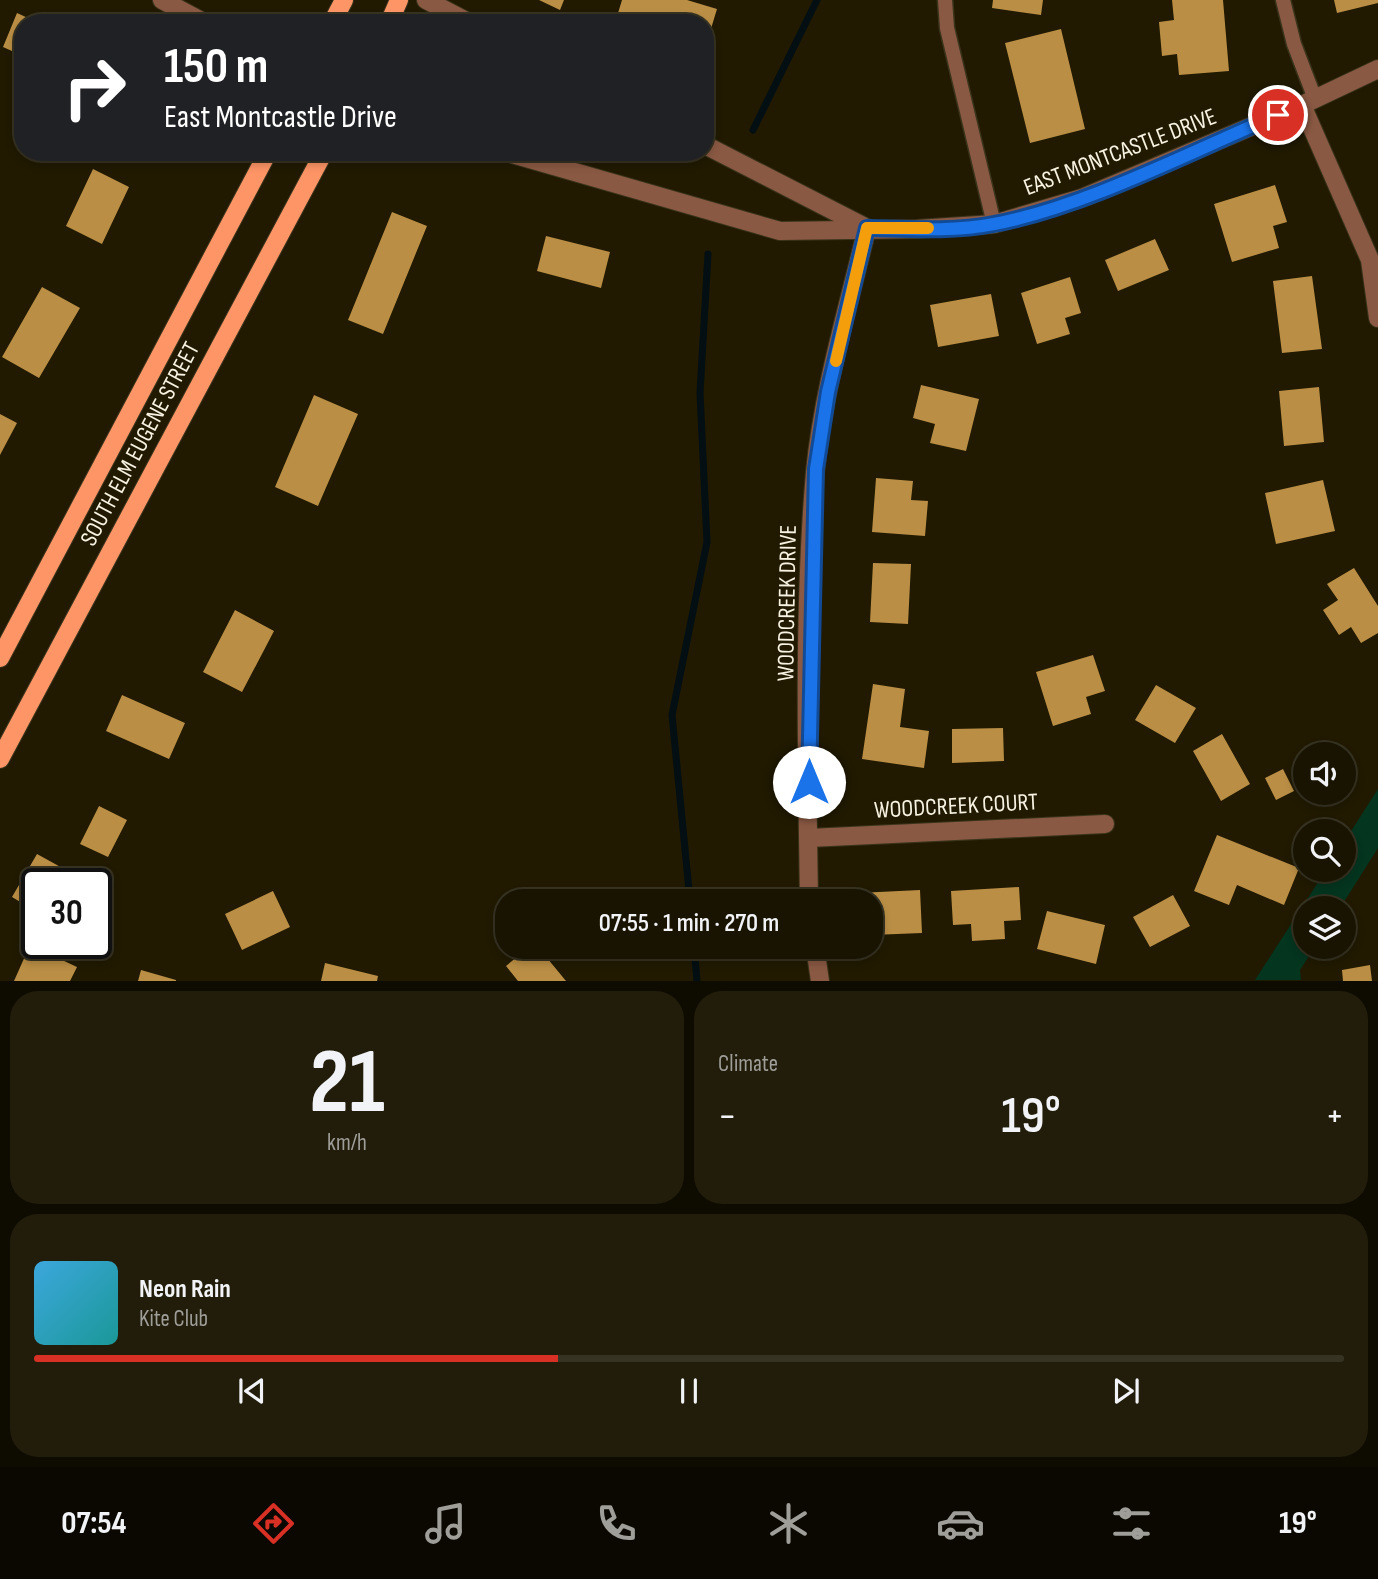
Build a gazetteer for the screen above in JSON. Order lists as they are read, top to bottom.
{
  "streets": {
    "main road": ["SOUTH ELM EUGENE STREET"],
    "street": ["EAST MONTCASTLE DRIVE", "WOODCREEK DRIVE", "WOODCREEK COURT"]
  },
  "crossings": [
    ["EAST MONTCASTLE DRIVE", "WOODCREEK DRIVE"],
    ["WOODCREEK DRIVE", "WOODCREEK COURT"]
  ],
  "page": {
    "turn": ["150 m", "East Montcastle Drive"],
    "limit": "30",
    "trip": "07:55 · 1 min · 270 m",
    "tile": [
      ["21", "km/h"],
      "Climate"
    ],
    "heat": ["−", "19°", "+"],
    "song": ["Neon Rain", "Kite Club"],
    "tabs": ["07:54", "19°"]
  }
}
